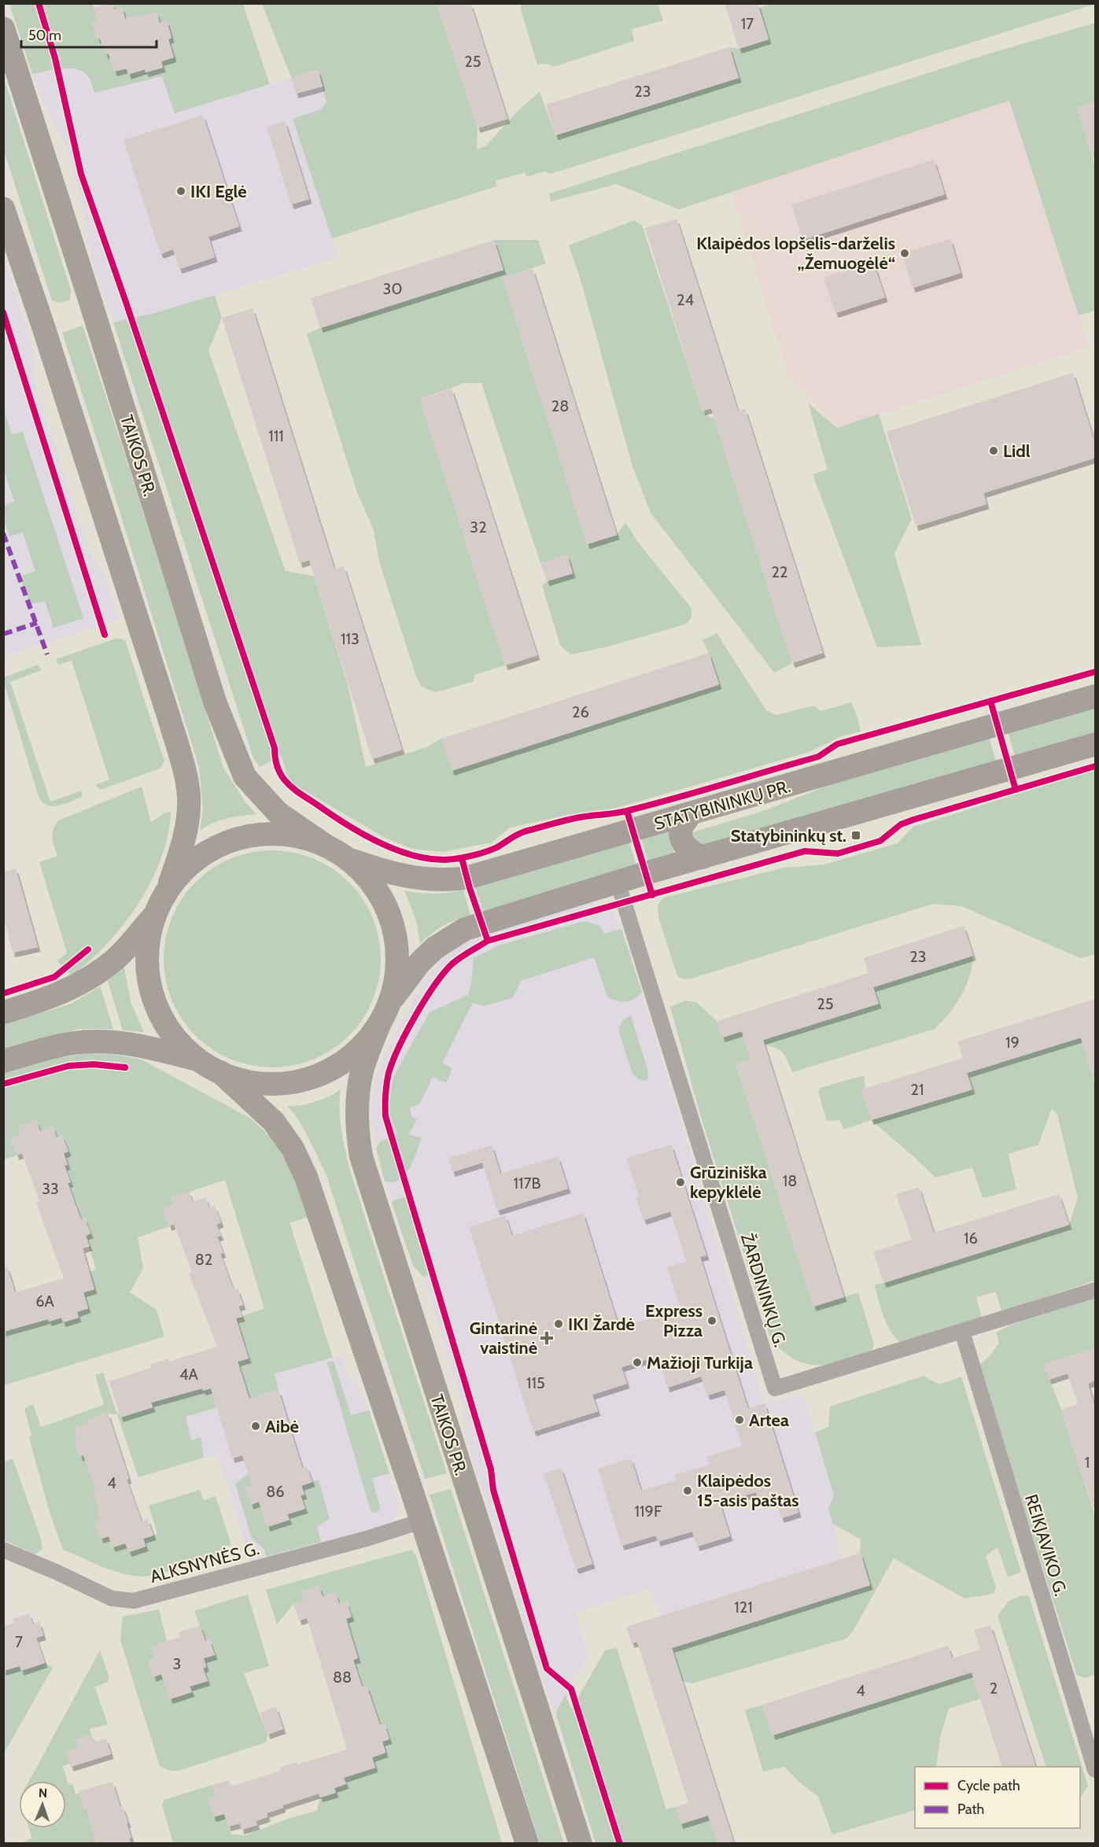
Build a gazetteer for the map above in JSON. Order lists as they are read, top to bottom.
{
  "streets": {
    "main road": ["TAIKOS PR.", "STATYBININKŲ PR."],
    "street": ["ŽARDININKŲ G.", "REIKJAVIKO G.", "ALKSNYNĖS G."]
  },
  "crossings": [
    ["TAIKOS PR.", "STATYBININKŲ PR."],
    ["ŽARDININKŲ G.", "REIKJAVIKO G."]
  ],
  "places": {
    "other": [
      "IKI Eglė",
      "Klaipėdos lopšelis-darželis „Žemuogėlė“",
      "Lidl",
      "Grūziniška kepyklėlė",
      "Express Pizza",
      "IKI Žardė",
      "Mažioji Turkija",
      "Artea",
      "Aibė",
      "Klaipėdos 15-asis paštas"
    ],
    "transit": ["Statybininkų st."],
    "health": ["Gintarinė vaistinė"]
  },
  "house_numbers": [
    "17",
    "25",
    "23",
    "30",
    "24",
    "28",
    "111",
    "32",
    "22",
    "113",
    "26",
    "23",
    "25",
    "19",
    "21",
    "18",
    "117B",
    "33",
    "16",
    "82",
    "6A",
    "4A",
    "115",
    "1",
    "4",
    "86",
    "119F",
    "121",
    "7",
    "3",
    "88",
    "2",
    "4"
  ],
  "legend": ["Cycle path", "Path"],
  "scale_bar": "50 m",
  "north": "top"
}
